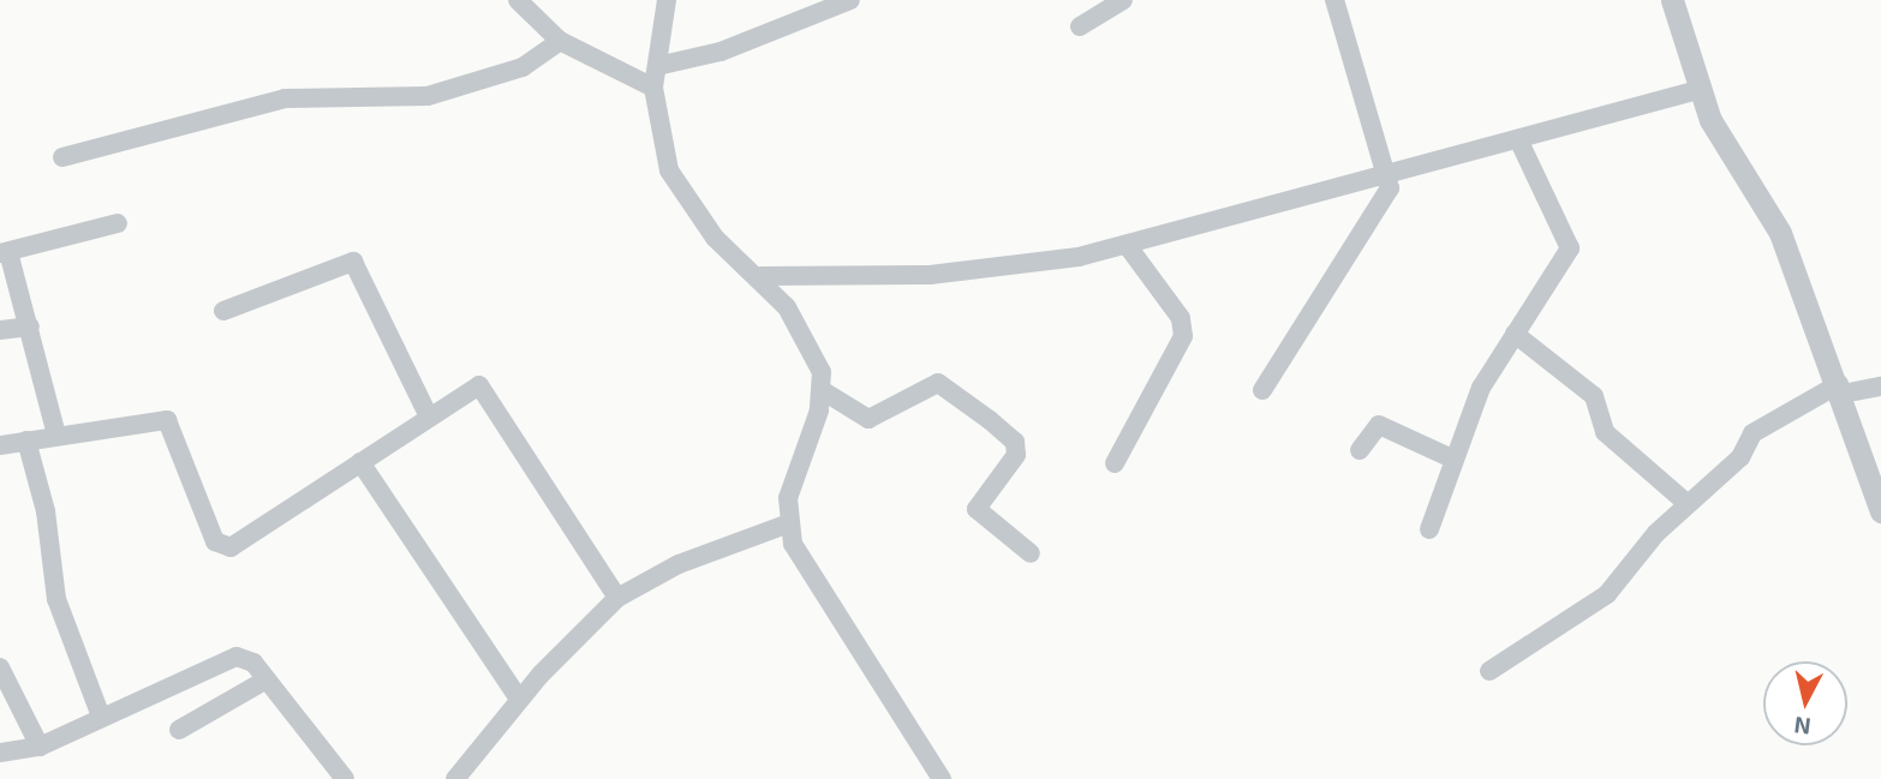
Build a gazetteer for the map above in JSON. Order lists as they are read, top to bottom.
{
  "north": "bottom"
}
